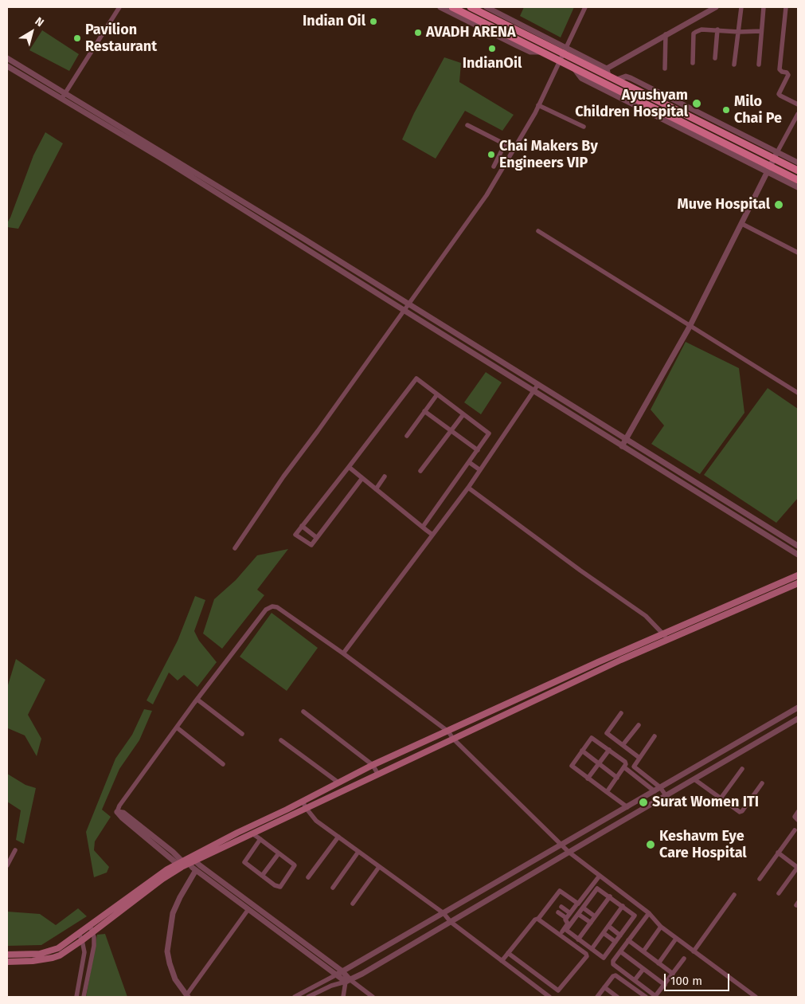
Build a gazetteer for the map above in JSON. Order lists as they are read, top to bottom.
{
  "places": [
    "Indian Oil",
    "AVADH ARENA",
    "Pavilion Restaurant",
    "IndianOil",
    "Ayushyam Children Hospital",
    "Milo Chai Pe",
    "Chai Makers By Engineers VIP",
    "Muve Hospital",
    "Surat Women ITI",
    "Keshavm Eye Care Hospital"
  ],
  "scale_bar": "100 m",
  "north": "top right"
}
